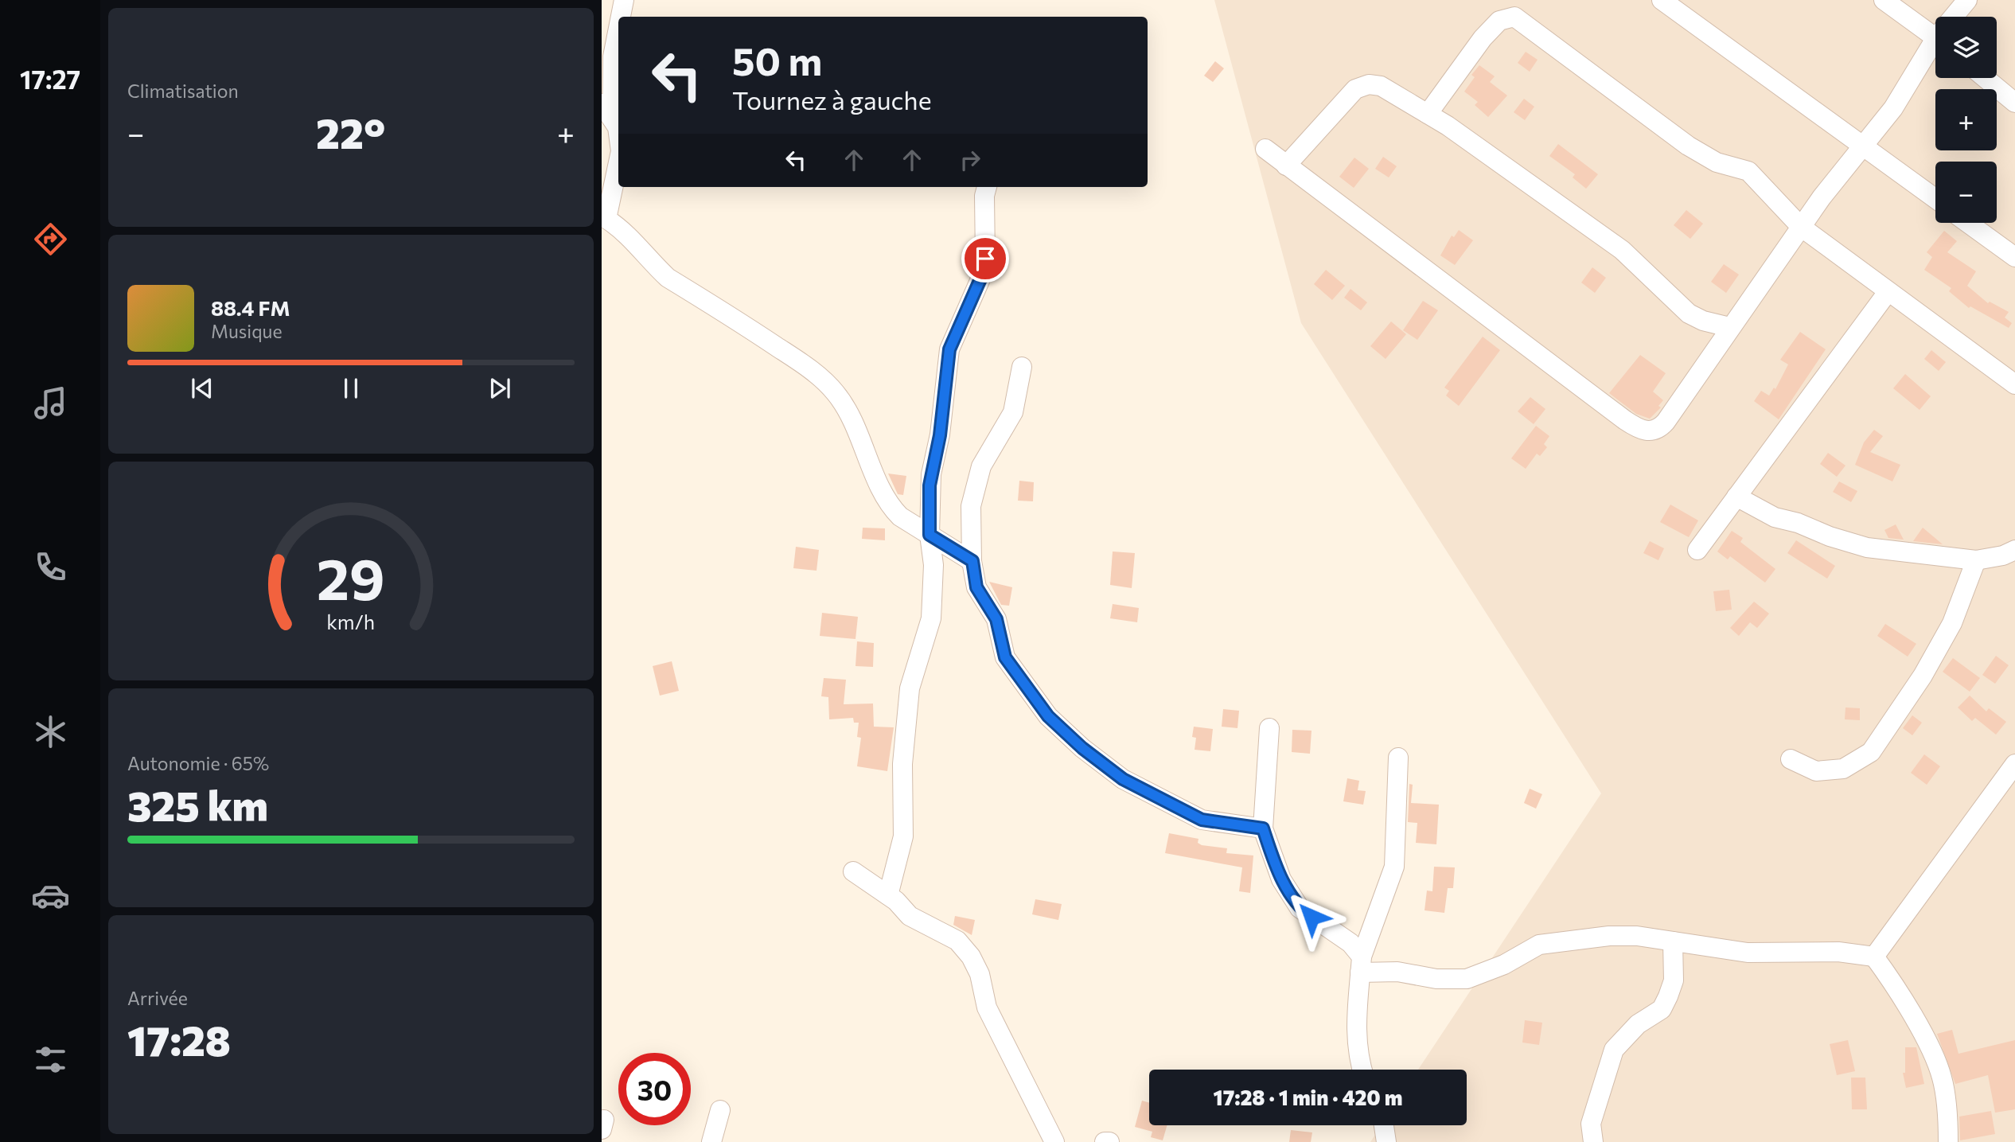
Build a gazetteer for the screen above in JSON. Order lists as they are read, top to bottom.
{
  "page": {
    "tabs": "17:27",
    "tile": [
      "Climatisation",
      ["Autonomie · 65%", "325 km"],
      ["Arrivée", "17:28"]
    ],
    "map_buttons": ["+", "−"],
    "turn": ["50 m", "Tournez à gauche"],
    "heat": ["−", "22°", "+"],
    "song": ["88.4 FM", "Musique"],
    "limit": "30",
    "trip": "17:28 · 1 min · 420 m",
    "gauge": ["29", "km/h"]
  }
}
